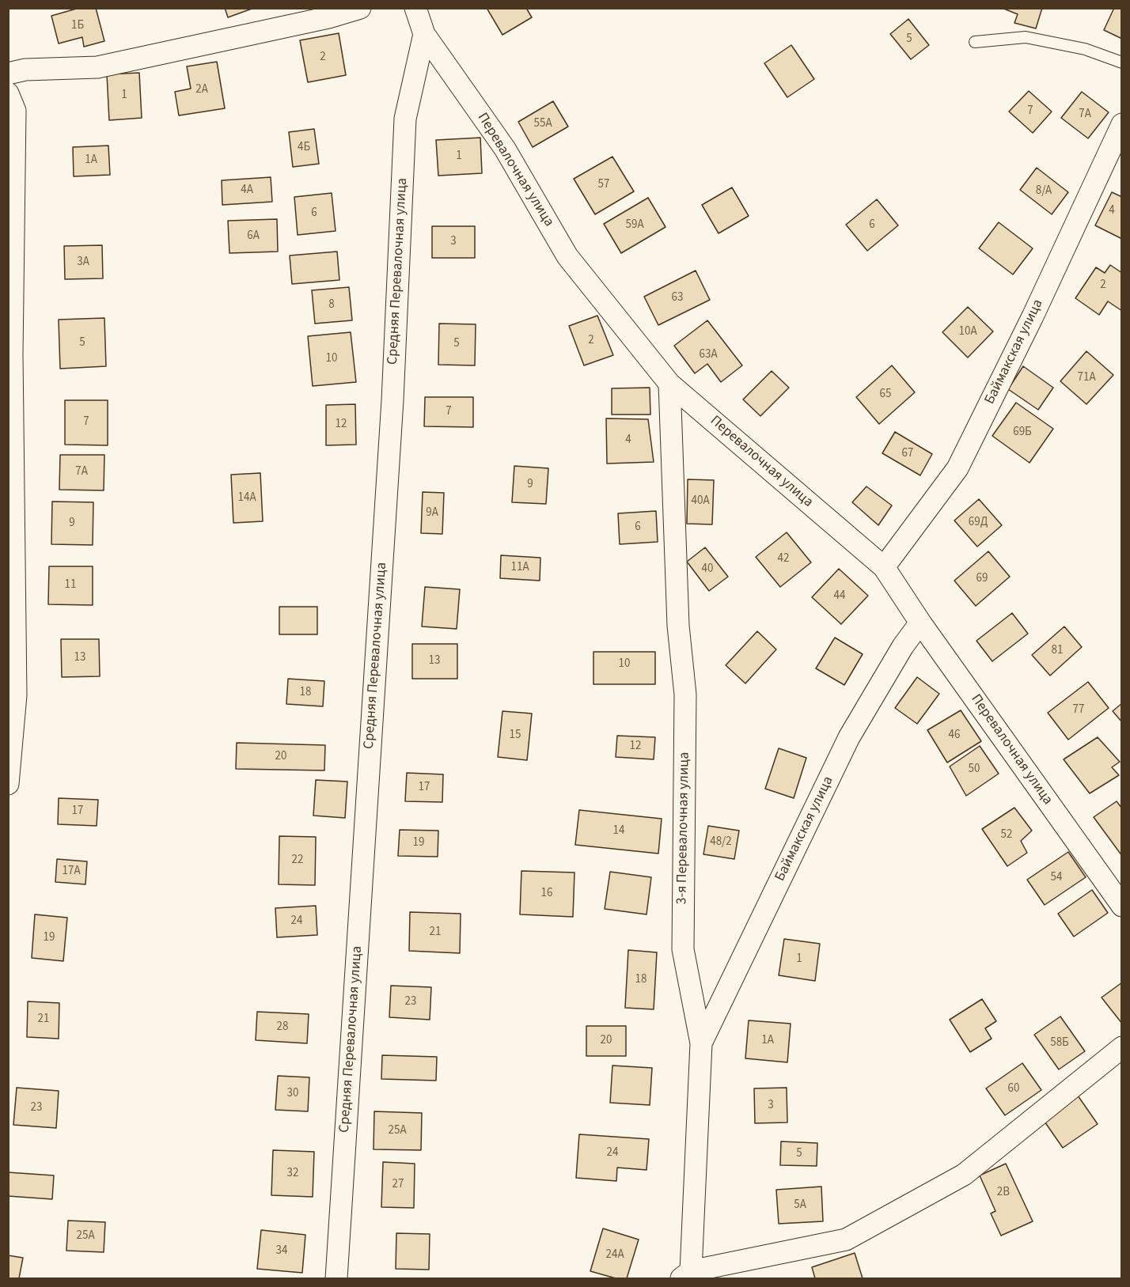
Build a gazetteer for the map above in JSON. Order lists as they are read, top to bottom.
{
  "streets": {
    "street": [
      "Перевалочная улица",
      "Средняя Перевалочная улица",
      "Баймакская улица",
      "3-я Перевалочная улица"
    ]
  },
  "crossings": [
    ["Перевалочная улица", "Средняя Перевалочная улица"],
    ["Перевалочная улица", "Баймакская улица"],
    ["Перевалочная улица", "3-я Перевалочная улица"],
    ["Баймакская улица", "3-я Перевалочная улица"]
  ],
  "house_numbers": [
    "1Б",
    "5",
    "2",
    "2А",
    "1",
    "7",
    "7А",
    "55А",
    "4Б",
    "1",
    "1А",
    "57",
    "4А",
    "8/А",
    "4",
    "6",
    "59А",
    "6",
    "6А",
    "3",
    "3А",
    "2",
    "63",
    "8",
    "10А",
    "2",
    "5",
    "5",
    "63А",
    "10",
    "71А",
    "65",
    "7",
    "7",
    "12",
    "69Б",
    "4",
    "67",
    "7А",
    "9",
    "14А",
    "40А",
    "9А",
    "69Д",
    "9",
    "6",
    "42",
    "11А",
    "40",
    "69",
    "11",
    "44",
    "81",
    "13",
    "13",
    "10",
    "18",
    "77",
    "15",
    "46",
    "12",
    "20",
    "50",
    "17",
    "17",
    "14",
    "52",
    "48/2",
    "19",
    "22",
    "17А",
    "54",
    "16",
    "24",
    "21",
    "19",
    "1",
    "18",
    "23",
    "21",
    "28",
    "20",
    "1А",
    "58Б",
    "60",
    "30",
    "3",
    "23",
    "25А",
    "24",
    "5",
    "32",
    "27",
    "2В",
    "5А",
    "25А",
    "34",
    "24А"
  ]
}
